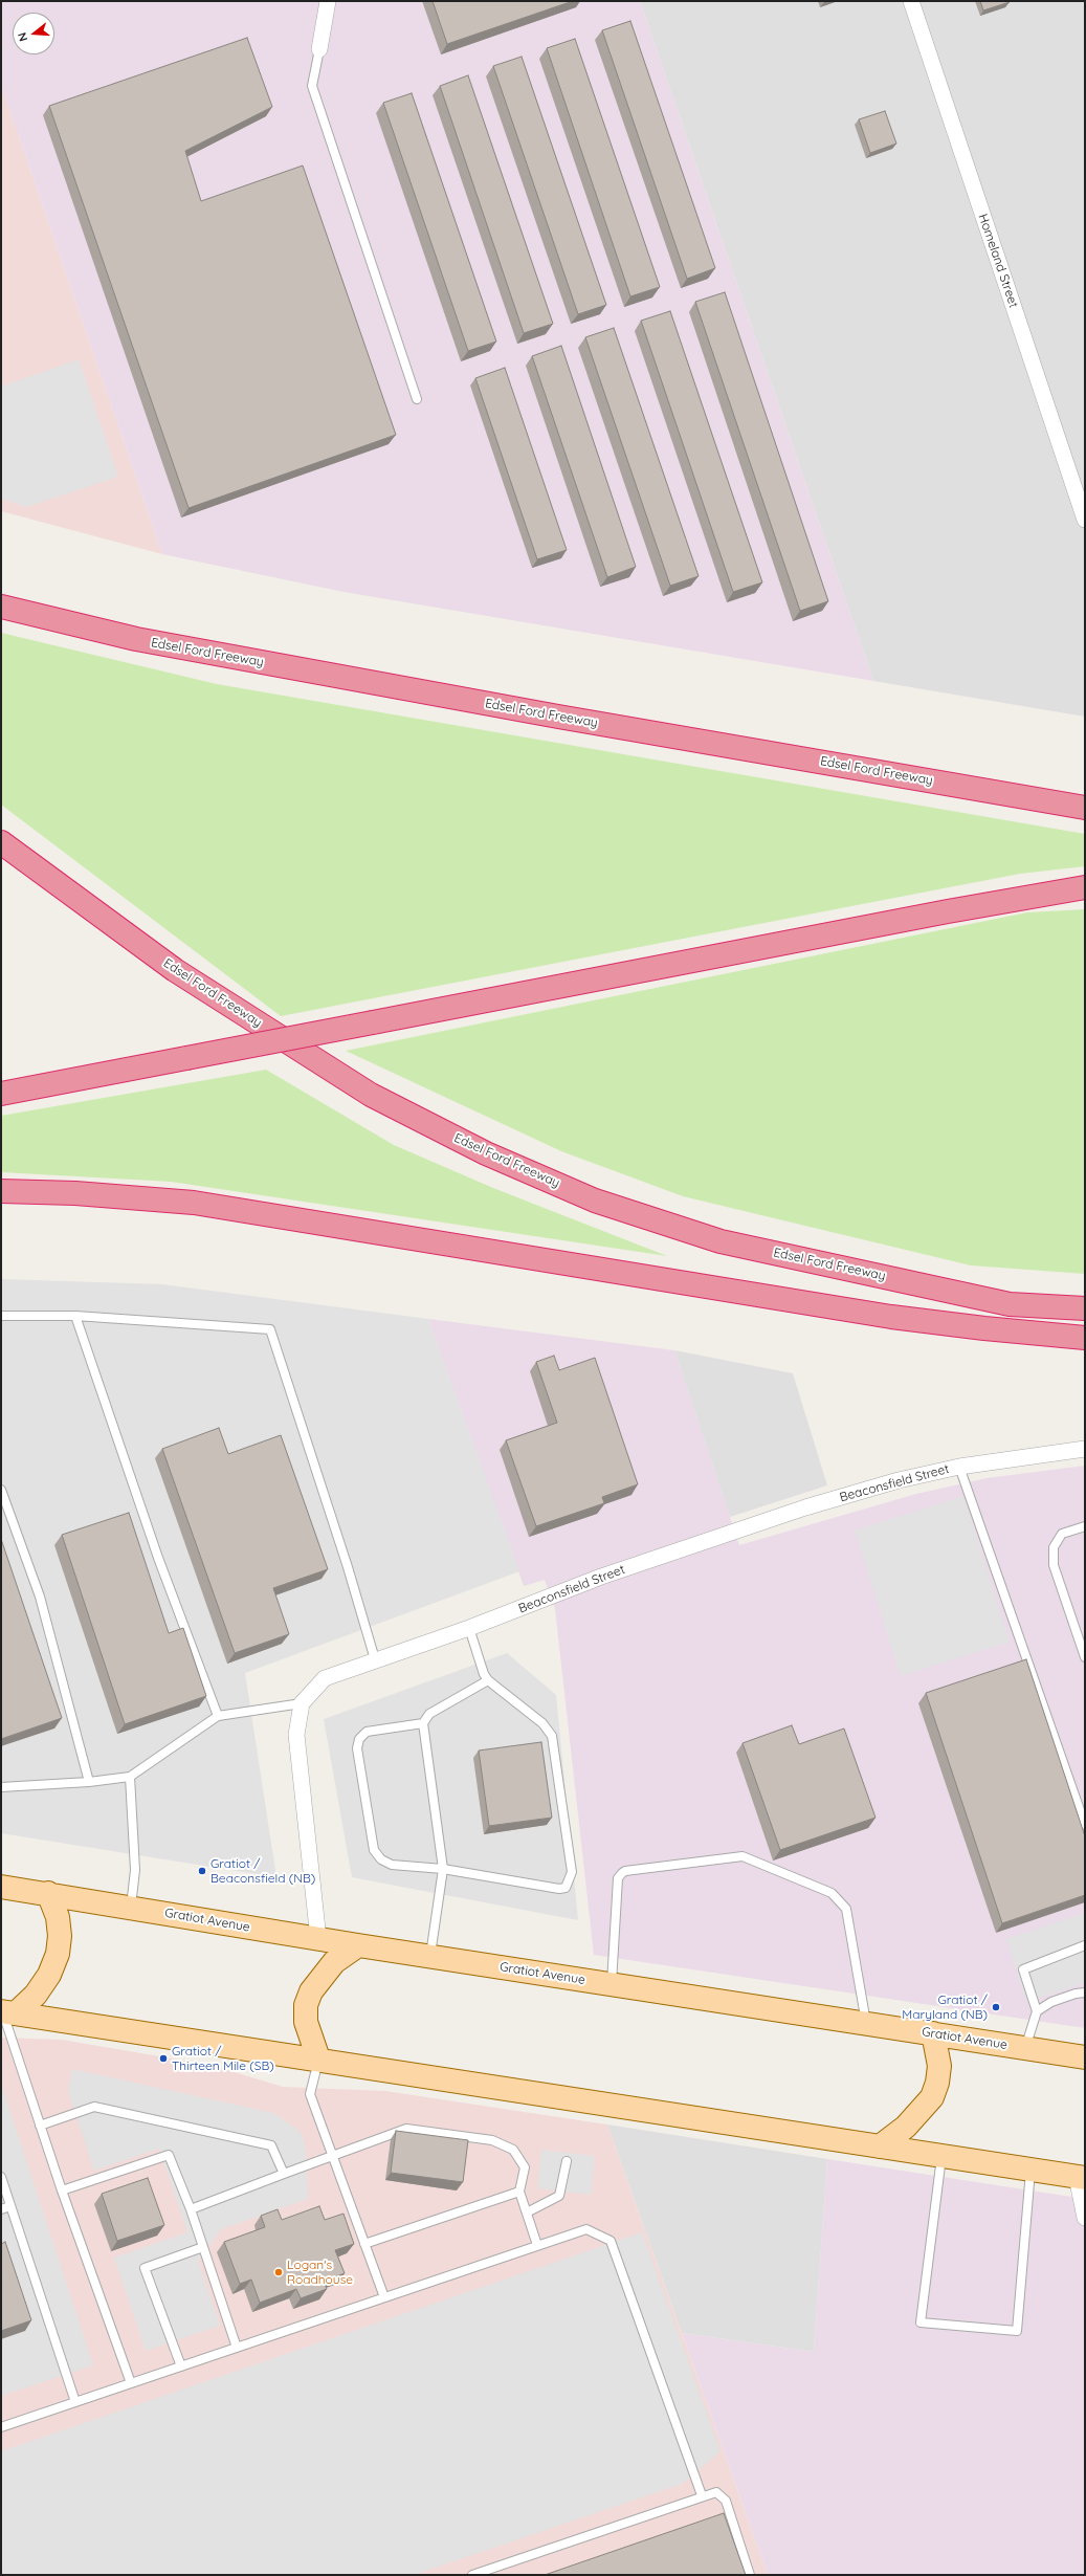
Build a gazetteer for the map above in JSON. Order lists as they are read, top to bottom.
{
  "streets": {
    "highway": ["Edsel Ford Freeway"],
    "main road": ["Gratiot Avenue"],
    "street": ["Homeland Street", "Beaconsfield Street"]
  },
  "places": [
    "Gratiot / Beaconsfield (NB)",
    "Gratiot / Maryland (NB)",
    "Gratiot / Thirteen Mile (SB)",
    "Logan's Roadhouse"
  ],
  "north": "left"
}
